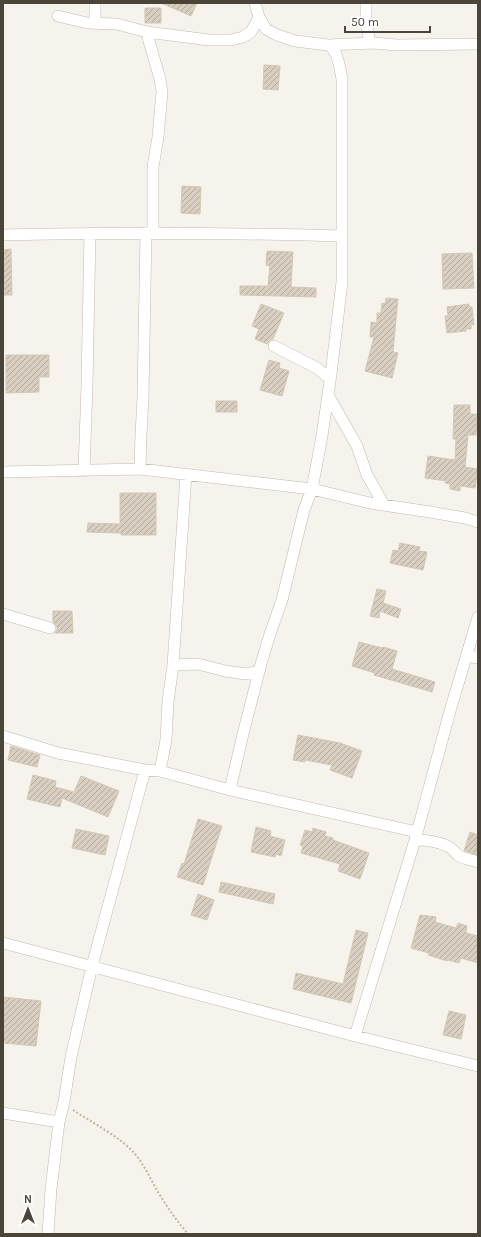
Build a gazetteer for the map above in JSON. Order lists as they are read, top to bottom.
{
  "scale_bar": "50 m",
  "north": "top"
}
